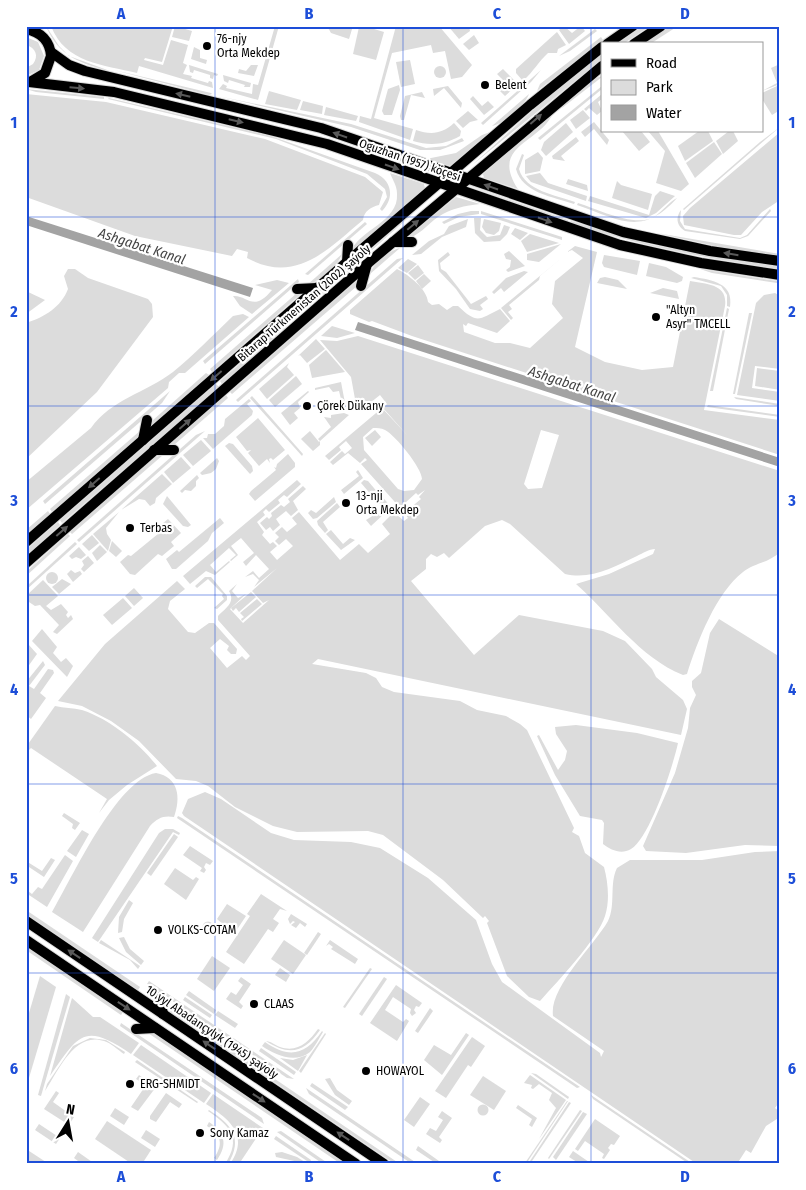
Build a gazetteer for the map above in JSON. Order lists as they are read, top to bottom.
{
  "streets": {
    "main road": ["Oguzhan (1957) köçesi", "Bitarap Türkmenistan (2002) şaýoly", "10 ýyl Abadançylyk (1945) şaýoly"]
  },
  "crossings": [
    ["Oguzhan (1957) köçesi", "Bitarap Türkmenistan (2002) şaýoly"]
  ],
  "water": ["Ashgabat Kanal"],
  "places": [
    "76-njy Orta Mekdep",
    "Belent",
    "\"Altyn Asyr\" TMCELL",
    "Çörek Dükany",
    "13-nji Orta Mekdep",
    "Terbas",
    "VOLKS-COTAM",
    "CLAAS",
    "HOWAYOL",
    "ERG-SHMIDT",
    "Sony Kamaz"
  ],
  "legend": ["Road", "Park", "Water"],
  "north": "top",
  "grid": {
    "columns": [
      "A",
      "B",
      "C",
      "D"
    ],
    "rows": [
      "1",
      "2",
      "3",
      "4",
      "5",
      "6"
    ]
  }
}
